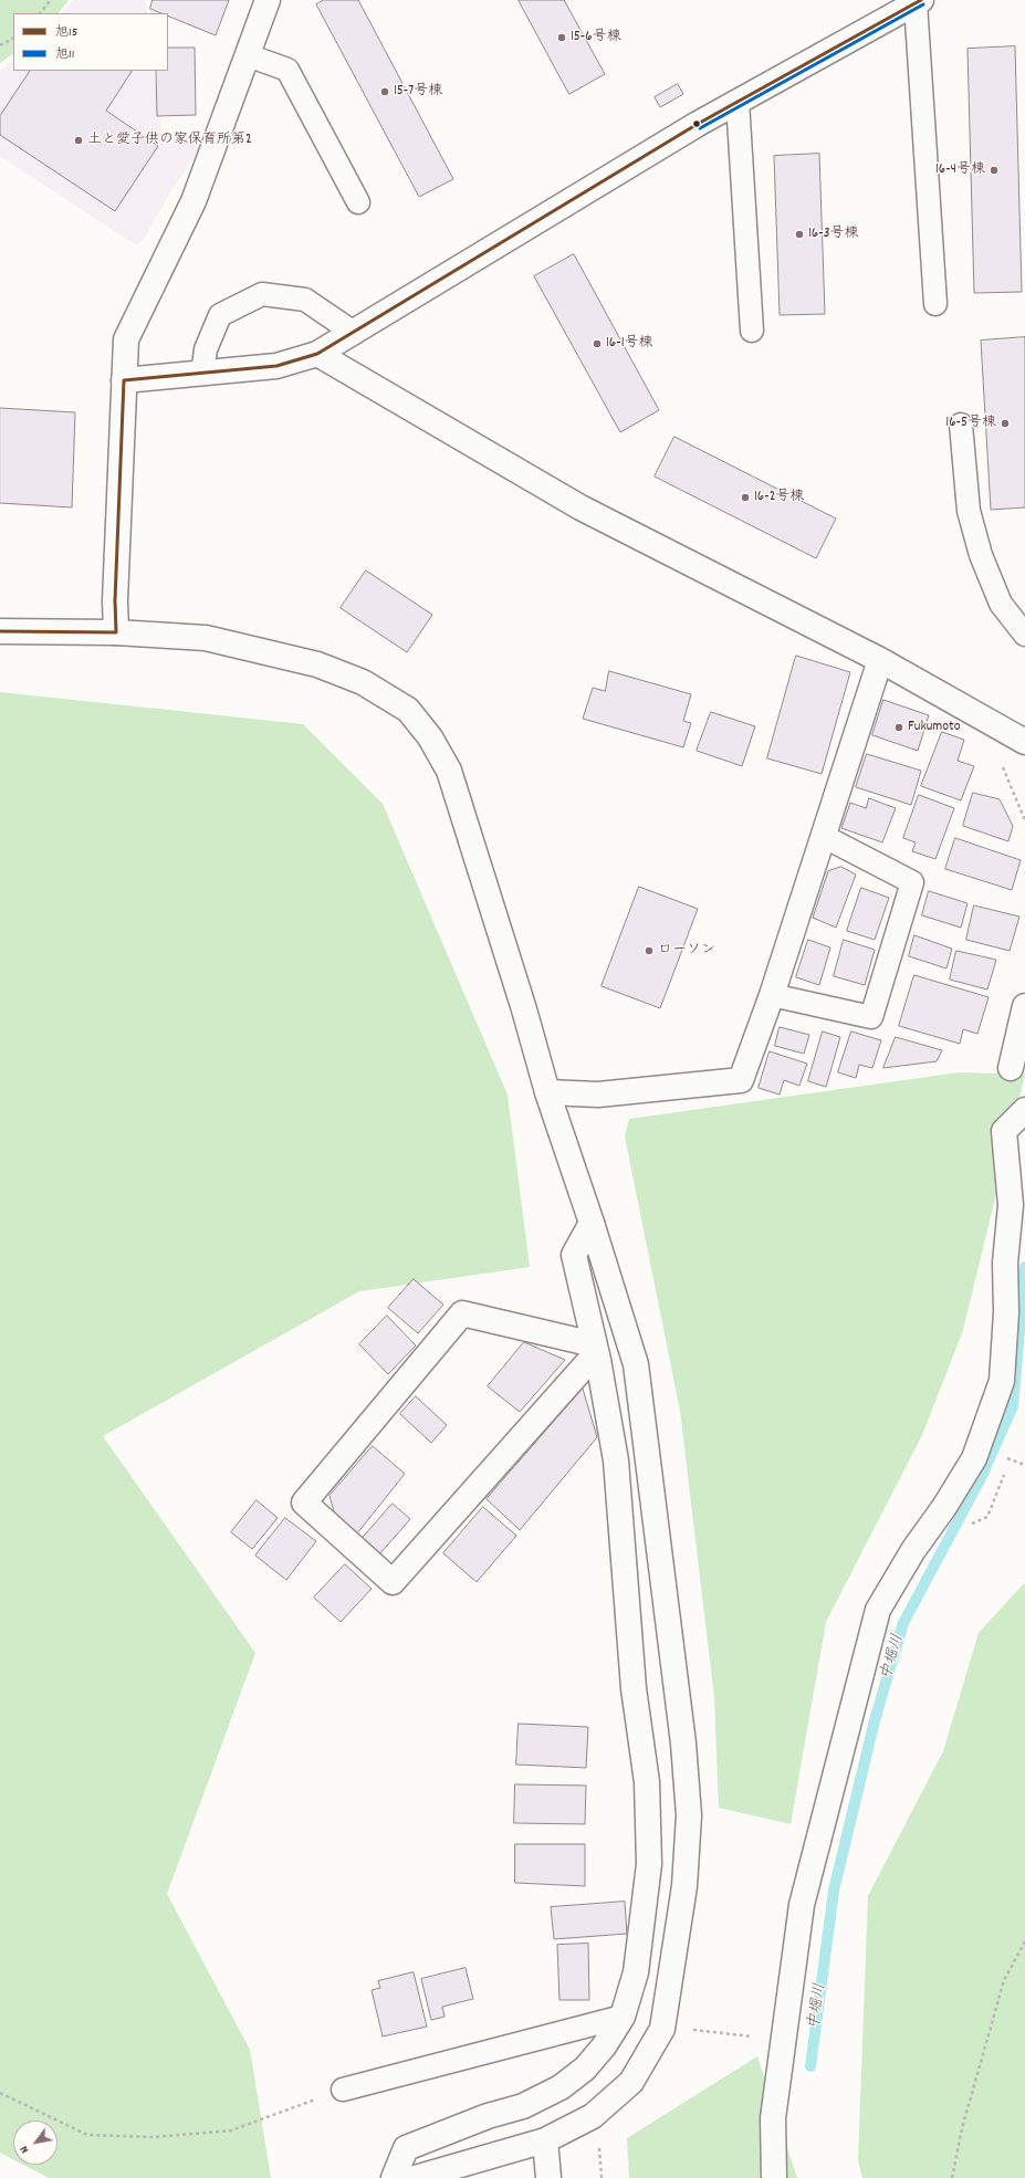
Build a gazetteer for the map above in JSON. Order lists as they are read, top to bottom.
{
  "water": ["中堀川"],
  "places": [
    "15-6号棟",
    "15-7号棟",
    "土と愛子供の家保育所第2",
    "16-4号棟",
    "16-3号棟",
    "16-1号棟",
    "16-5号棟",
    "16-2号棟",
    "Fukumoto",
    "ローソン"
  ],
  "lines": ["transit line 旭15", "transit line 旭11"],
  "legend": ["旭15", "旭11"],
  "north": "bottom left"
}
